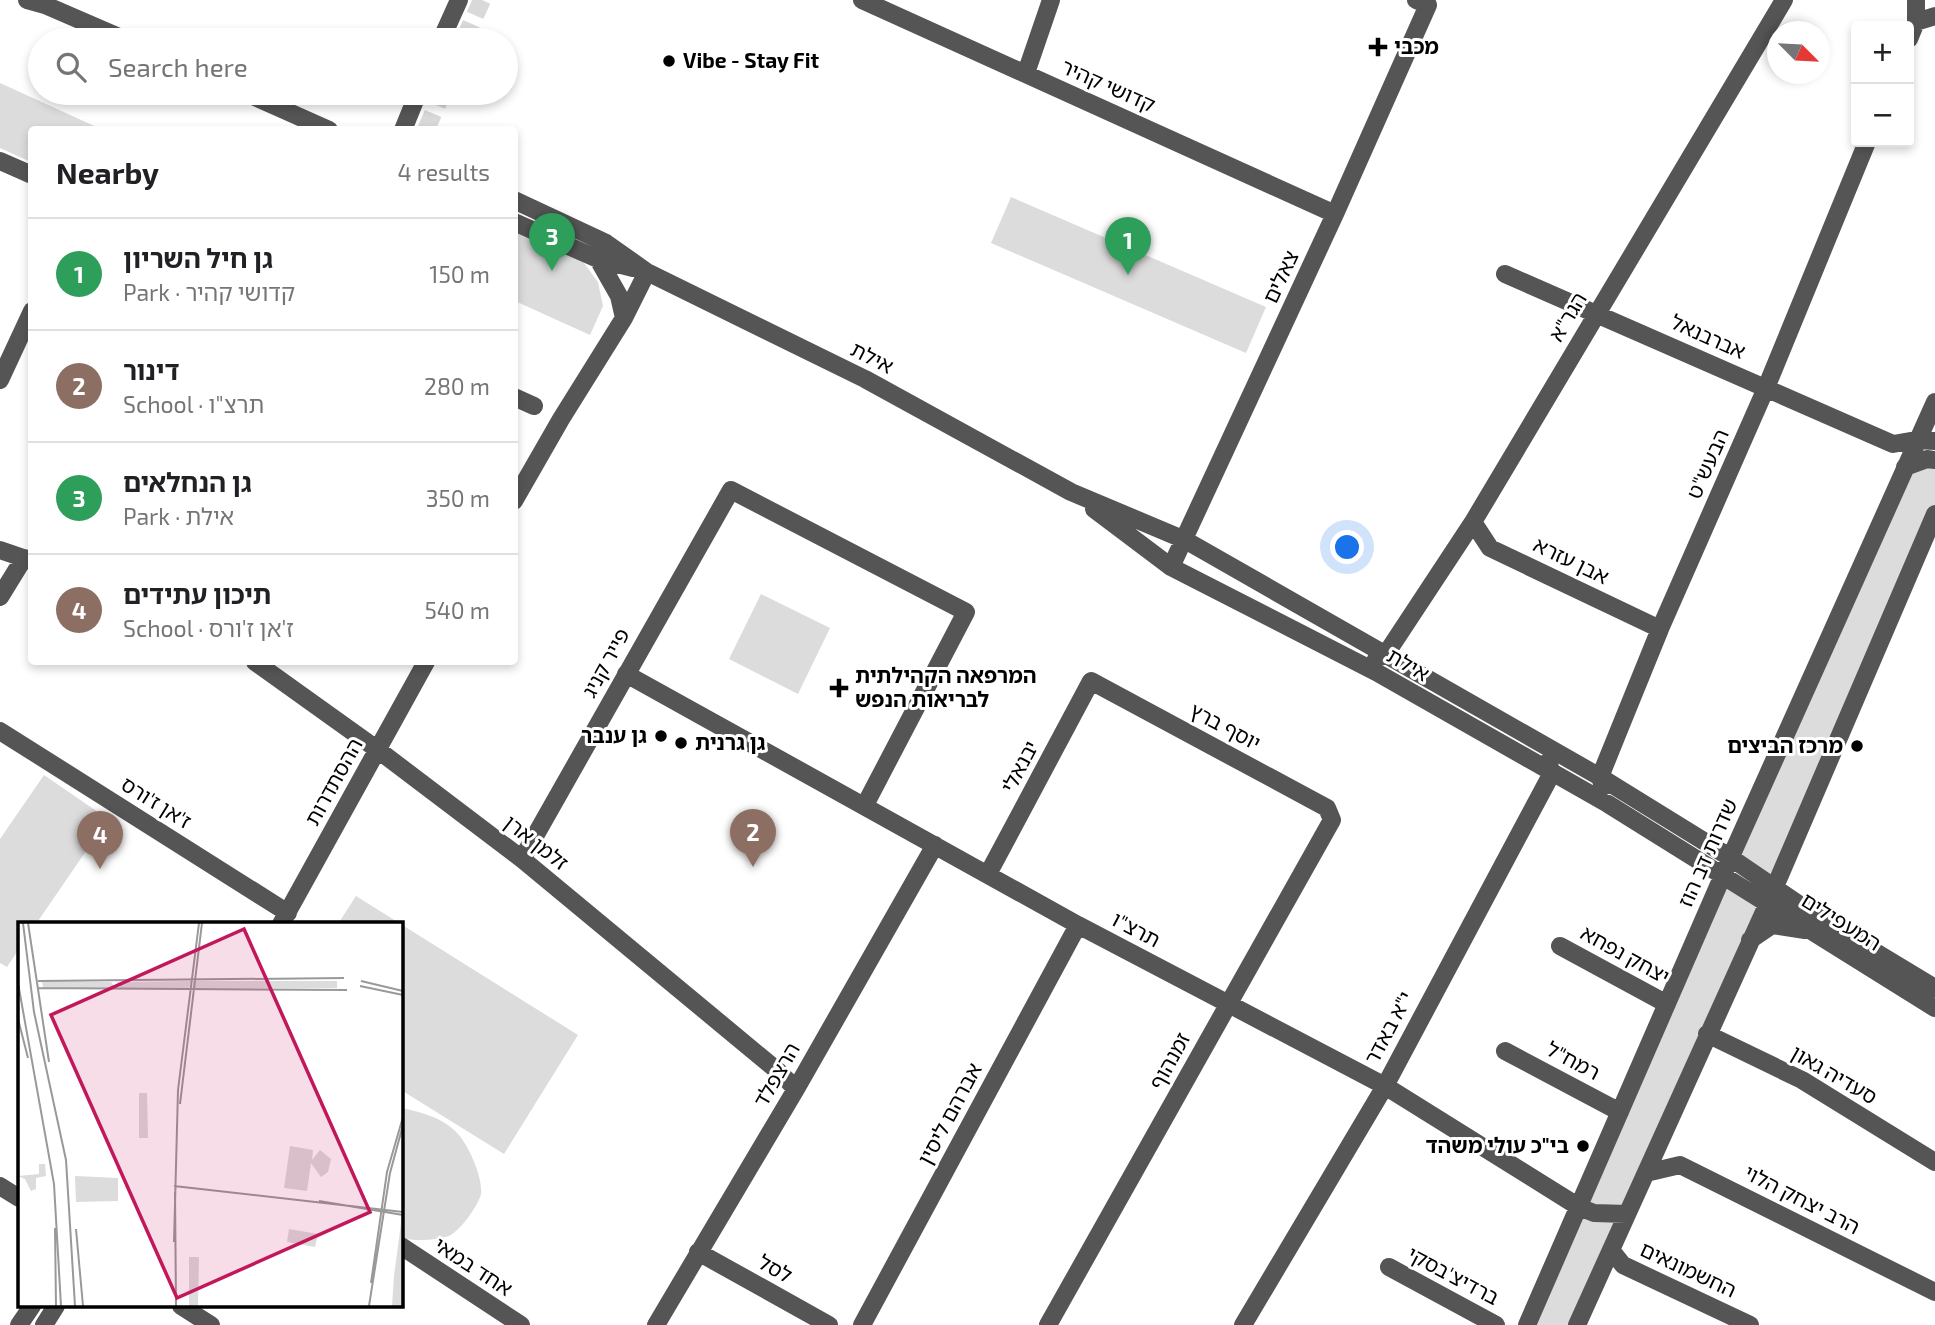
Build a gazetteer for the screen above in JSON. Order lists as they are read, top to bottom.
{
  "streets": {
    "street": [
      "קדושי קהיר",
      "צאלים",
      "הגר\"א",
      "אברבנאל",
      "אילת",
      "הבעש\"ט",
      "אבן עזרא",
      "פייר קניג",
      "יוסף ברץ",
      "יבנאלי",
      "ההסתדרות",
      "ז'אן ז'ורס",
      "זלמן ארן",
      "שדרות דב הוז",
      "המעפילים",
      "תרצ\"ו",
      "יצחק נפחא",
      "י\"א באדר",
      "זמנהוף",
      "רמח\"ל",
      "הרצפלד",
      "סעדיה גאון",
      "אברהם ליסין",
      "הרב יצחק הלוי",
      "אחד במאי",
      "לסל",
      "החשמונאים",
      "ברדיצ'בסקי"
    ]
  },
  "crossings": [
    ["קדושי קהיר", "צאלים"],
    ["צאלים", "אילת"],
    ["הגר\"א", "אברבנאל"],
    ["הגר\"א", "אילת"],
    ["הגר\"א", "אבן עזרא"],
    ["אברבנאל", "הבעש\"ט"],
    ["אילת", "הבעש\"ט"],
    ["אילת", "שדרות דב הוז"],
    ["אילת", "המעפילים"],
    ["אילת", "י\"א באדר"],
    ["הבעש\"ט", "אבן עזרא"],
    ["פייר קניג", "זלמן ארן"],
    ["פייר קניג", "תרצ\"ו"],
    ["יוסף ברץ", "יבנאלי"],
    ["יוסף ברץ", "זמנהוף"],
    ["יבנאלי", "תרצ\"ו"],
    ["ההסתדרות", "ז'אן ז'ורס"],
    ["ההסתדרות", "זלמן ארן"],
    ["זלמן ארן", "הרצפלד"],
    ["שדרות דב הוז", "המעפילים"],
    ["שדרות דב הוז", "תרצ\"ו"],
    ["שדרות דב הוז", "יצחק נפחא"],
    ["שדרות דב הוז", "רמח\"ל"],
    ["תרצ\"ו", "י\"א באדר"],
    ["תרצ\"ו", "זמנהוף"],
    ["תרצ\"ו", "הרצפלד"],
    ["תרצ\"ו", "אברהם ליסין"],
    ["הרצפלד", "לסל"]
  ],
  "places": {
    "health": ["מכבי", "המרפאה הקהילתית לבריאות הנפש"],
    "other": [
      "Vibe - Stay Fit",
      "גן ענבר",
      "גן גרנית",
      "מרכז הביצים",
      "בי\"כ עולי משהד"
    ]
  },
  "north": "bottom right",
  "page": {
    "map_buttons": ["+", "−"],
    "search": "Search here",
    "heading": ["Nearby", "4 results"],
    "pins": [
      "3",
      "1",
      "2",
      "4"
    ],
    "list": [
      {
        "mark": "1",
        "name": "גן חיל השריון",
        "note": "Park · קדושי קהיר",
        "value": "150 m"
      },
      {
        "mark": "2",
        "name": "דינור",
        "note": "School · תרצ\"ו",
        "value": "280 m"
      },
      {
        "mark": "3",
        "name": "גן הנחלאים",
        "note": "Park · אילת",
        "value": "350 m"
      },
      {
        "mark": "4",
        "name": "תיכון עתידים",
        "note": "School · ז'אן ז'ורס",
        "value": "540 m"
      }
    ]
  }
}
